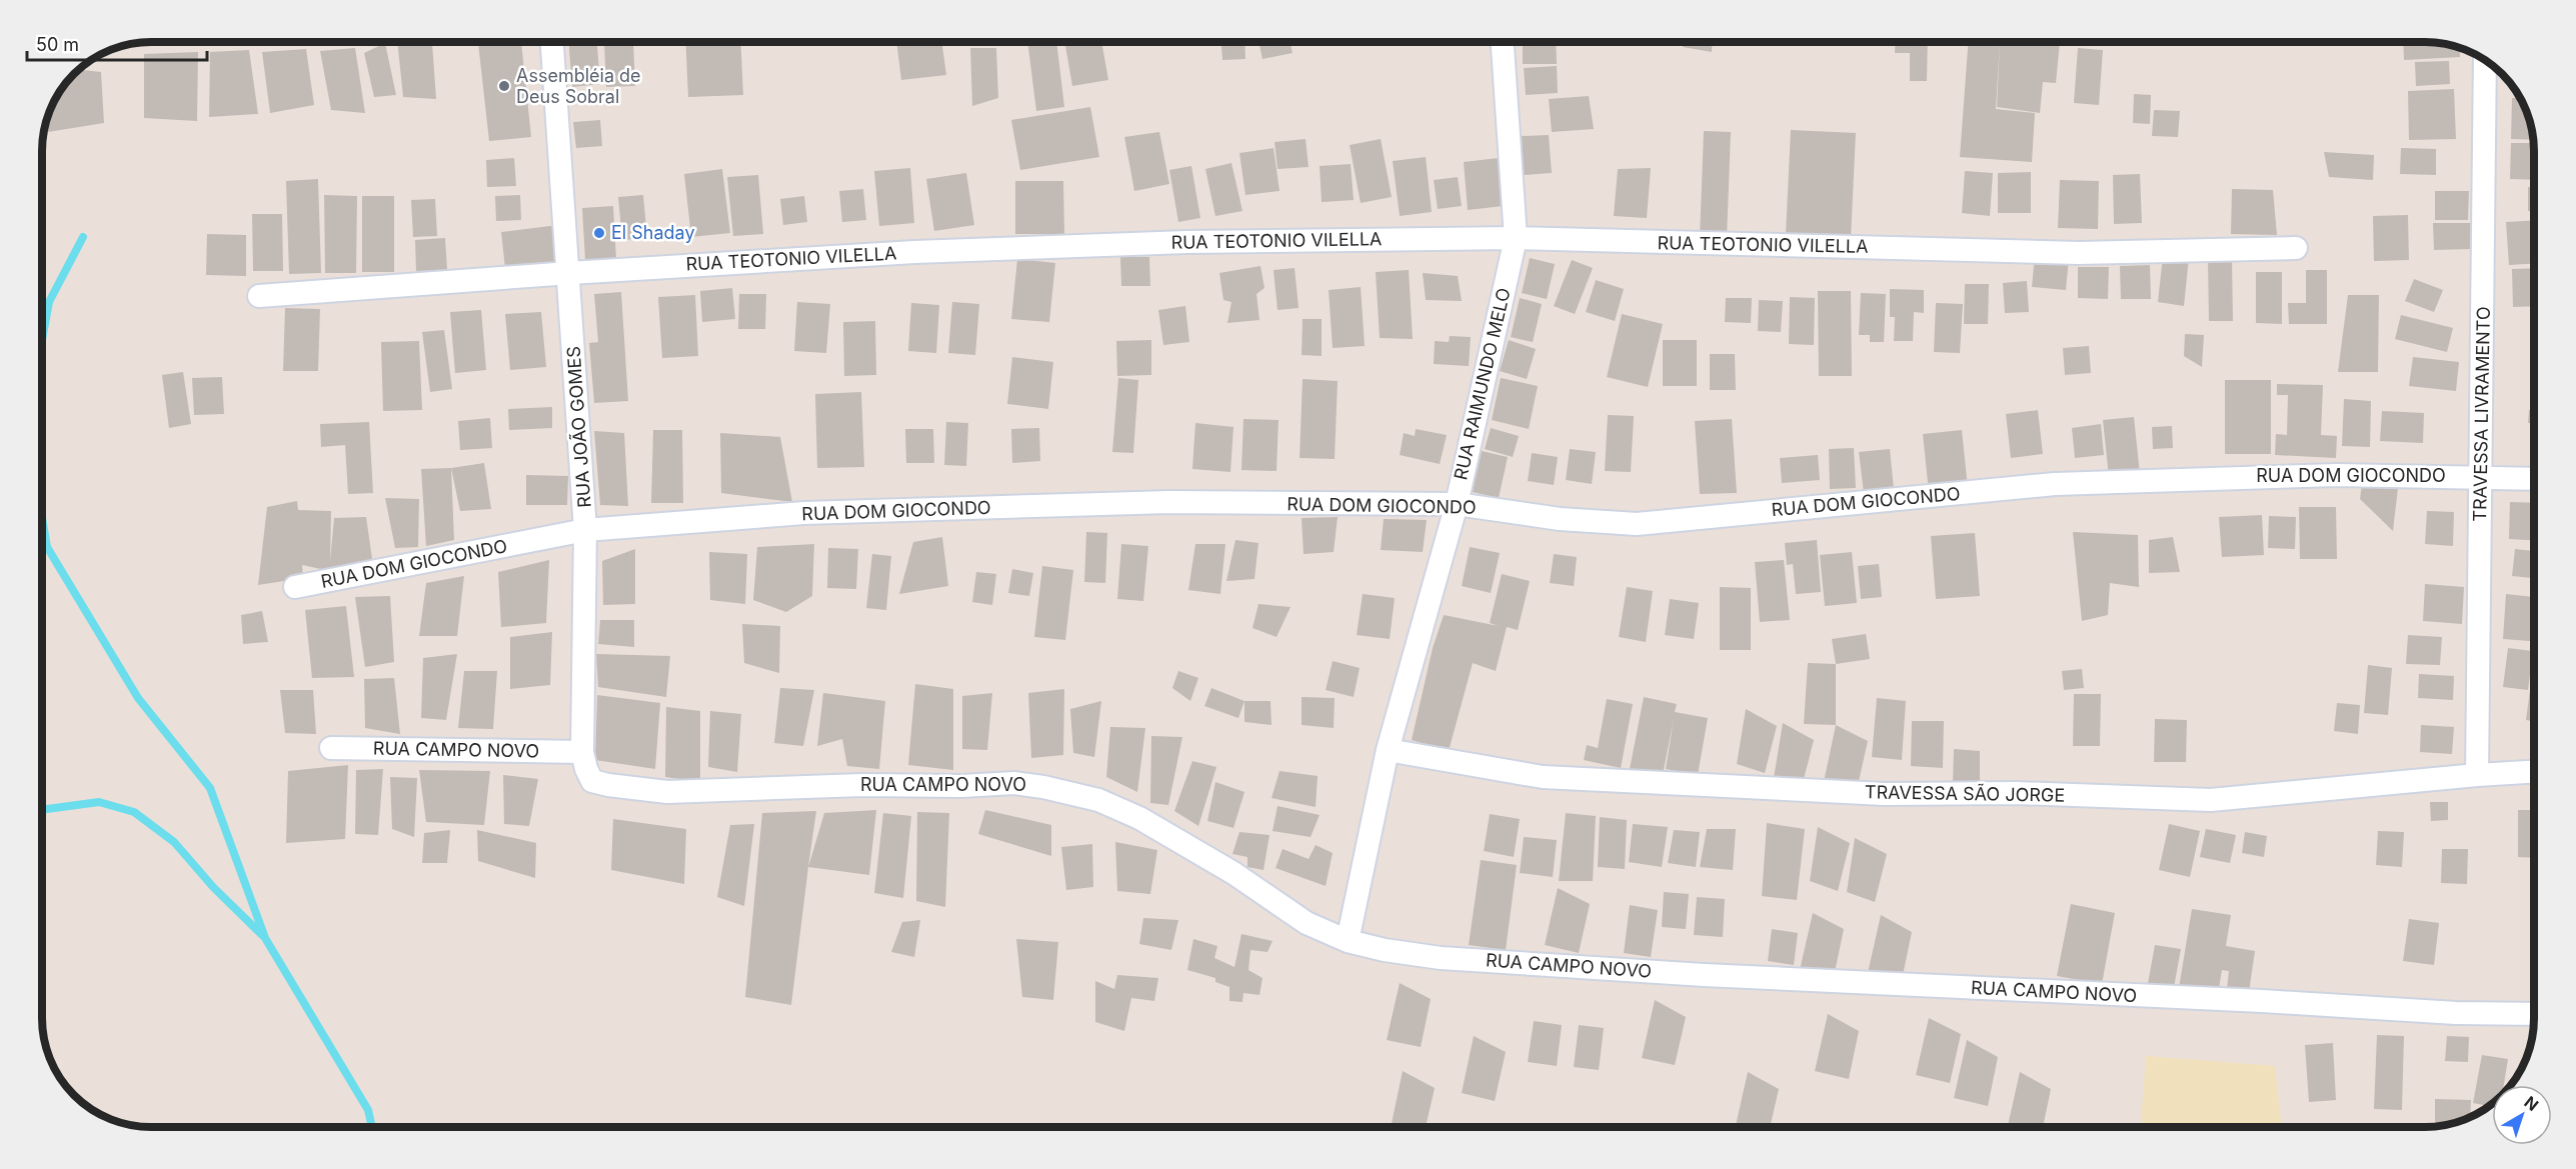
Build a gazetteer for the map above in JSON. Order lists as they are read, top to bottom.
{
  "streets": {
    "street": [
      "RUA TEOTONIO VILELLA",
      "RUA RAIMUNDO MELO",
      "TRAVESSA LIVRAMENTO",
      "RUA JOÃO GOMES",
      "RUA DOM GIOCONDO",
      "RUA CAMPO NOVO",
      "TRAVESSA SÃO JORGE"
    ]
  },
  "crossings": [
    ["RUA TEOTONIO VILELLA", "RUA RAIMUNDO MELO"],
    ["RUA TEOTONIO VILELLA", "RUA JOÃO GOMES"],
    ["RUA RAIMUNDO MELO", "RUA DOM GIOCONDO"],
    ["RUA RAIMUNDO MELO", "RUA CAMPO NOVO"],
    ["RUA RAIMUNDO MELO", "TRAVESSA SÃO JORGE"],
    ["TRAVESSA LIVRAMENTO", "RUA DOM GIOCONDO"],
    ["TRAVESSA LIVRAMENTO", "TRAVESSA SÃO JORGE"],
    ["RUA JOÃO GOMES", "RUA DOM GIOCONDO"],
    ["RUA JOÃO GOMES", "RUA CAMPO NOVO"]
  ],
  "places": ["Assembléia de Deus Sobral", "El Shaday"],
  "scale_bar": "50 m",
  "north": "top right"
}
